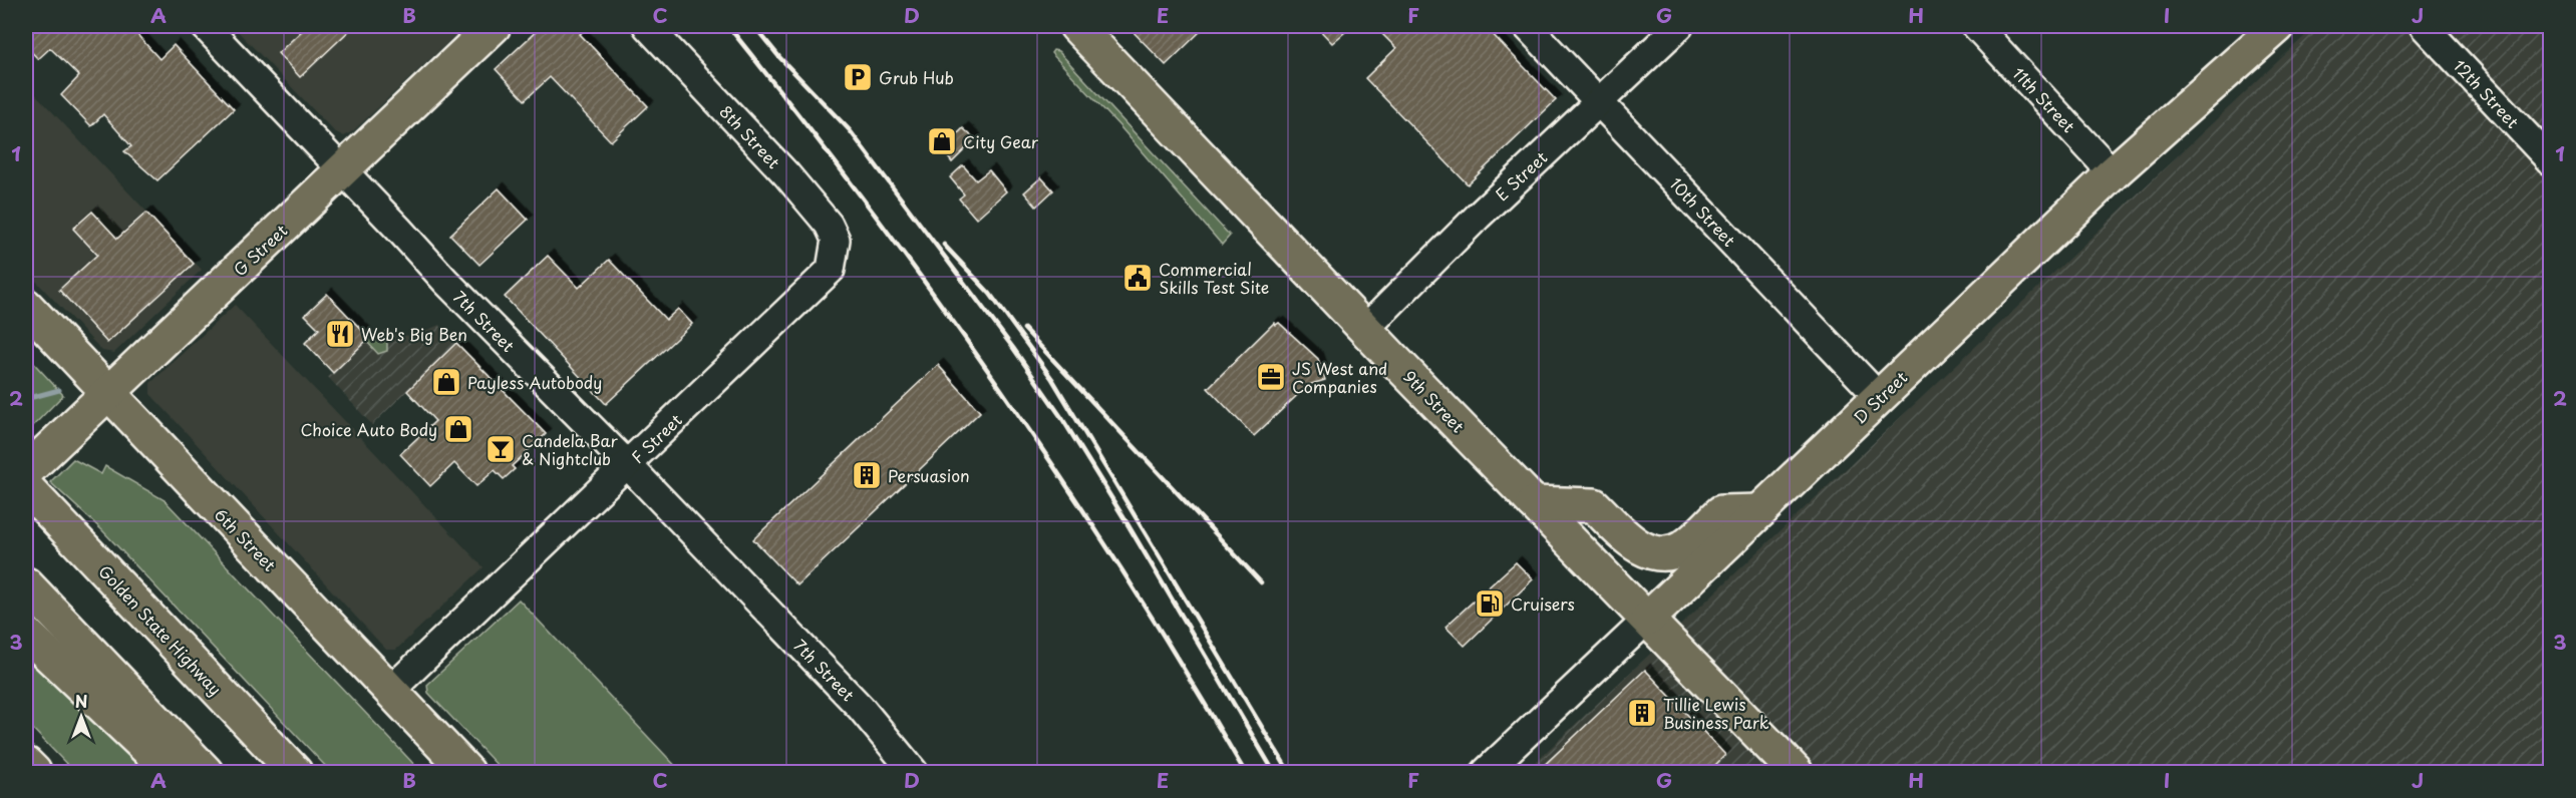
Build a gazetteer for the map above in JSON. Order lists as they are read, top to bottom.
{
  "streets": {
    "main road": [
      "G Street",
      "D Street",
      "9th Street",
      "6th Street",
      "Golden State Highway"
    ],
    "street": [
      "12th Street",
      "11th Street",
      "8th Street",
      "E Street",
      "10th Street",
      "7th Street",
      "F Street"
    ]
  },
  "crossings": [
    ["11th Street", "D Street"],
    ["8th Street", "F Street"],
    ["E Street", "10th Street"],
    ["E Street", "9th Street"],
    ["10th Street", "D Street"],
    ["G Street", "7th Street"],
    ["G Street", "6th Street"],
    ["7th Street", "F Street"],
    ["D Street", "9th Street"],
    ["F Street", "6th Street"]
  ],
  "places": {
    "parking": ["Grub Hub"],
    "shop": ["City Gear", "Payless Autobody", "Choice Auto Body"],
    "public building": ["Commercial Skills Test Site"],
    "restaurant": ["Web's Big Ben"],
    "office": ["JS West and Companies"],
    "bar": ["Candela Bar & Nightclub"],
    "building": ["Persuasion", "Tillie Lewis Business Park"],
    "fuel station": ["Cruisers"]
  },
  "north": "top",
  "grid": {
    "columns": [
      "A",
      "B",
      "C",
      "D",
      "E",
      "F",
      "G",
      "H",
      "I",
      "J"
    ],
    "rows": ["1", "2", "3"]
  }
}
